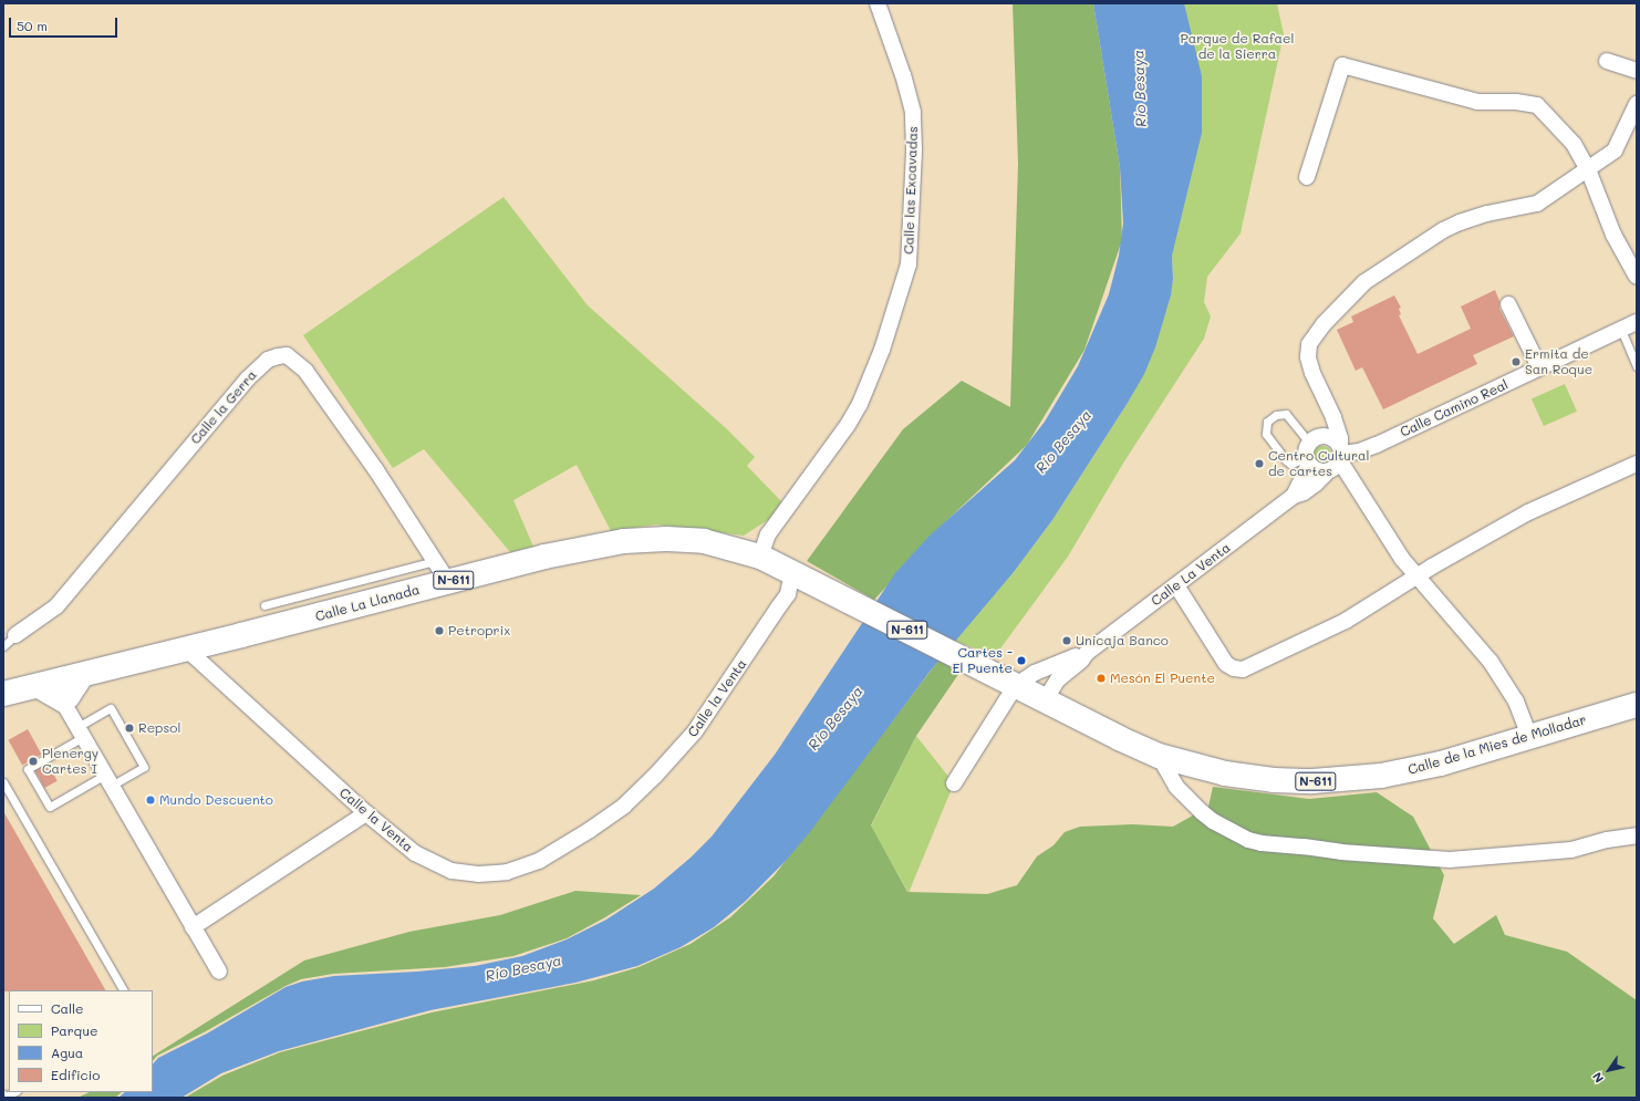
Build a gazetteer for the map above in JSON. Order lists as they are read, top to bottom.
{
  "streets": {
    "highway": ["N-611", "Calle La Llanada", "Calle de la Mies de Molladar"],
    "street": [
      "Calle las Excavadas",
      "Calle la Gerra",
      "Calle Camino Real",
      "Calle La Venta",
      "Calle la Venta"
    ]
  },
  "crossings": [
    ["Calle las Excavadas", "Calle La Llanada"],
    ["Calle la Gerra", "Calle La Llanada"],
    ["Calle Camino Real", "Calle La Venta"],
    ["Calle La Venta", "N-611"],
    ["Calle La Venta", "Calle de la Mies de Molladar"],
    ["N-611", "Calle La Llanada"],
    ["N-611", "Calle la Venta"],
    ["N-611", "Calle de la Mies de Molladar"],
    ["Calle La Llanada", "Calle la Venta"]
  ],
  "water": ["Río Besaya"],
  "parks": ["Parque de Rafael de la Sierra"],
  "places": [
    "Ermita de San Roque",
    "Centro Cultural de cartes",
    "Petroprix",
    "Unicaja Banco",
    "Cartes - El Puente",
    "Mesón El Puente",
    "Repsol",
    "Plenergy Cartes I",
    "Mundo Descuento"
  ],
  "legend": [
    "Calle",
    "Parque",
    "Agua",
    "Edificio"
  ],
  "scale_bar": "50 m",
  "north": "bottom left"
}
